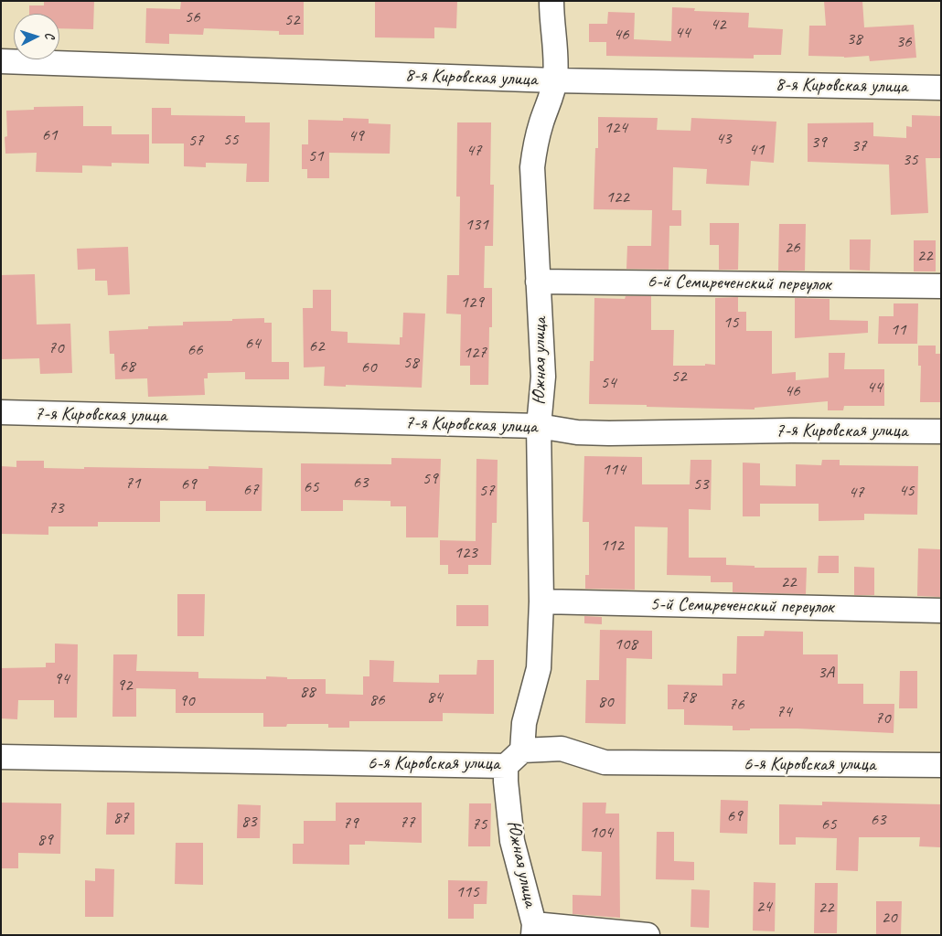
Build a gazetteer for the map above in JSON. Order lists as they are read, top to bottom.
{
  "streets": {
    "street": [
      "8-я Кировская улица",
      "6-й Семиреченский переулок",
      "Южная улица",
      "7-я Кировская улица",
      "5-й Семиреченский переулок",
      "6-я Кировская улица"
    ]
  },
  "crossings": [
    ["8-я Кировская улица", "Южная улица"],
    ["6-й Семиреченский переулок", "Южная улица"],
    ["Южная улица", "7-я Кировская улица"],
    ["Южная улица", "5-й Семиреченский переулок"],
    ["Южная улица", "6-я Кировская улица"]
  ],
  "house_numbers": [
    "56",
    "52",
    "42",
    "44",
    "46",
    "38",
    "36",
    "124",
    "61",
    "49",
    "43",
    "55",
    "57",
    "39",
    "37",
    "41",
    "47",
    "51",
    "35",
    "122",
    "131",
    "26",
    "22",
    "129",
    "15",
    "11",
    "64",
    "62",
    "70",
    "66",
    "127",
    "58",
    "68",
    "60",
    "52",
    "54",
    "44",
    "46",
    "114",
    "59",
    "63",
    "71",
    "69",
    "53",
    "65",
    "67",
    "57",
    "45",
    "47",
    "73",
    "112",
    "123",
    "22",
    "108",
    "3А",
    "94",
    "92",
    "88",
    "84",
    "78",
    "86",
    "90",
    "80",
    "76",
    "74",
    "70",
    "69",
    "87",
    "63",
    "83",
    "77",
    "79",
    "75",
    "65",
    "104",
    "89",
    "115",
    "24",
    "22",
    "20"
  ],
  "north": "right"
}
